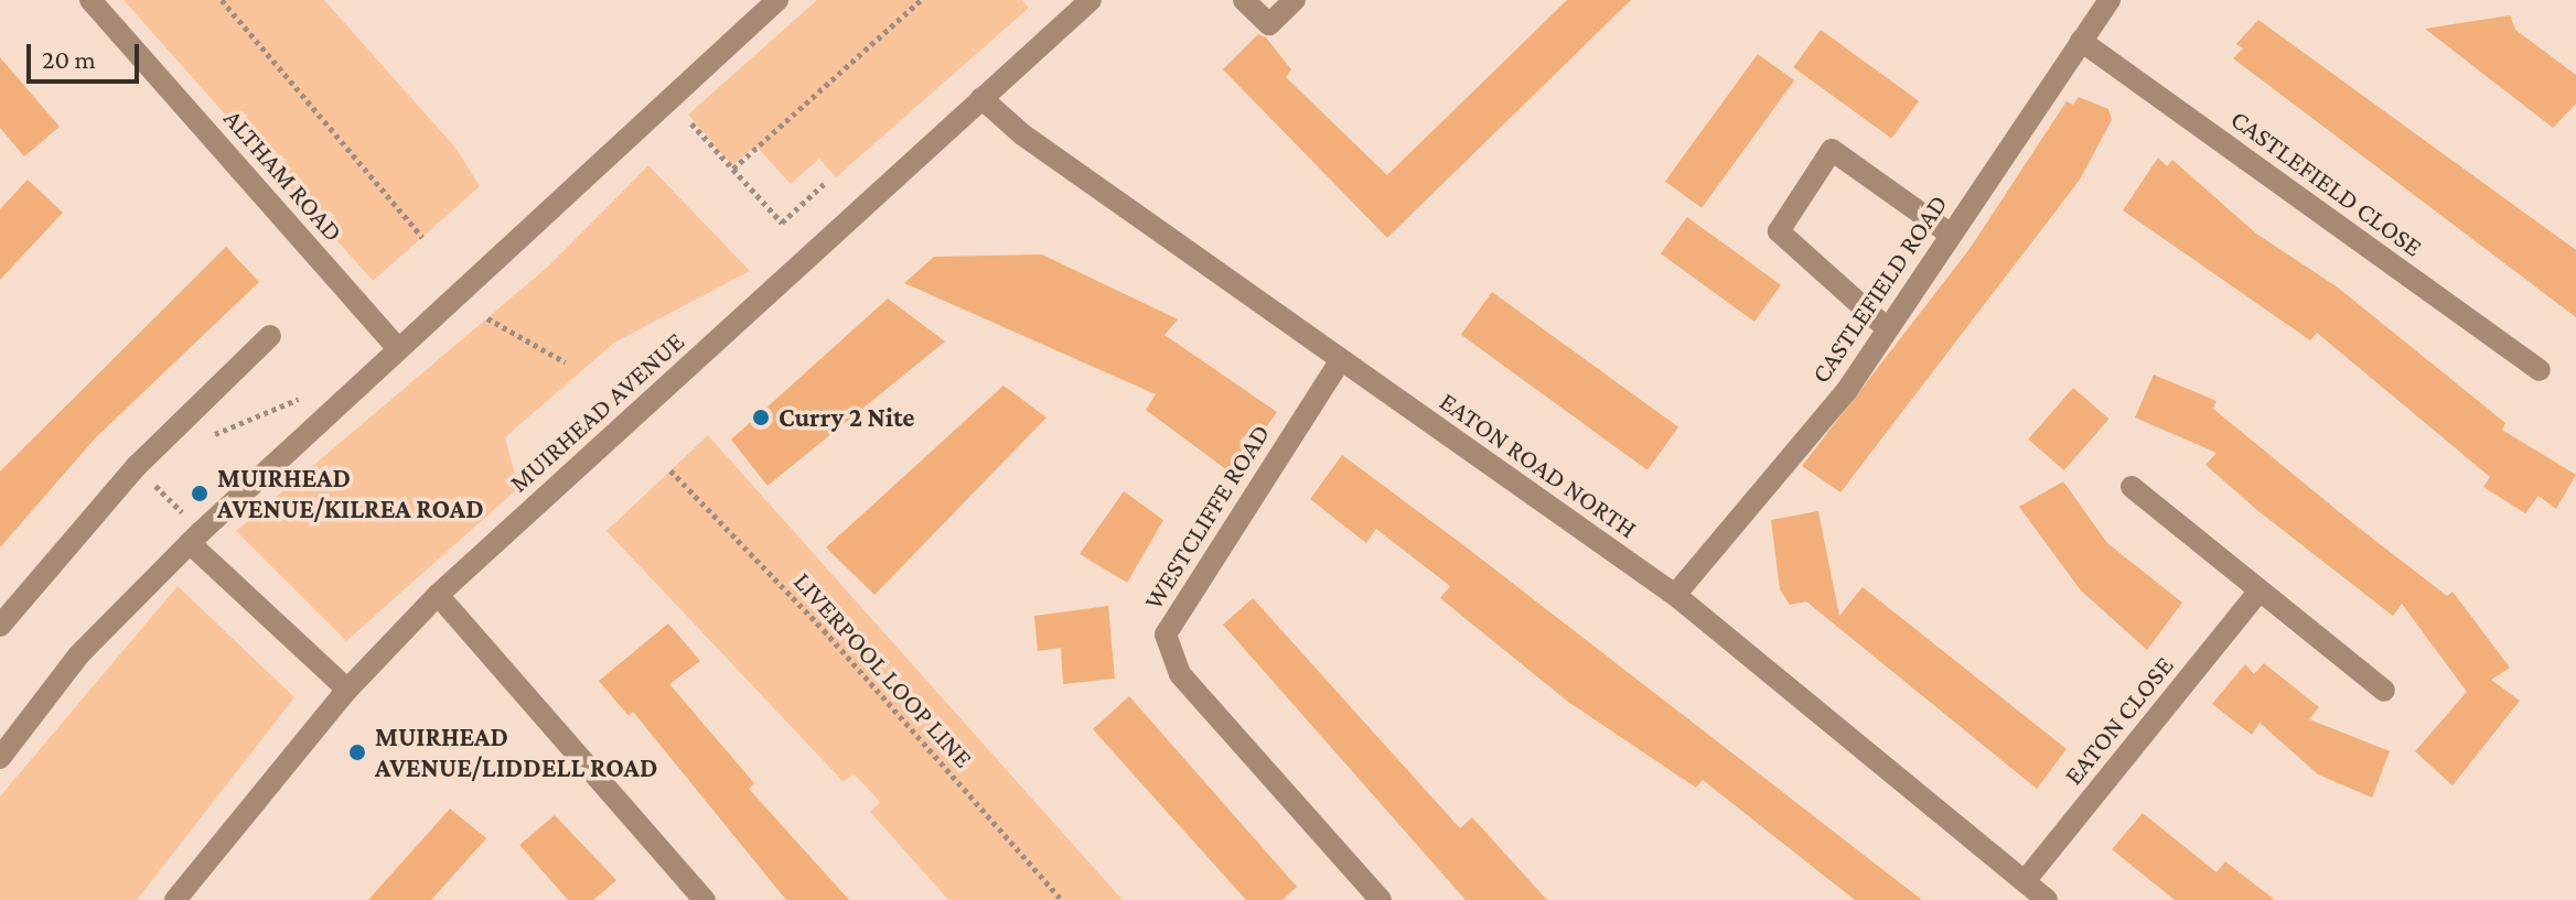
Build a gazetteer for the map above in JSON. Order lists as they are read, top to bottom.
{
  "streets": {
    "street": [
      "ALTHAM ROAD",
      "CASTLEFIELD CLOSE",
      "CASTLEFIELD ROAD",
      "MUIRHEAD AVENUE",
      "EATON ROAD NORTH",
      "WESTCLIFFE ROAD",
      "EATON CLOSE"
    ],
    "path": ["LIVERPOOL LOOP LINE"]
  },
  "crossings": [
    ["CASTLEFIELD CLOSE", "CASTLEFIELD ROAD"],
    ["CASTLEFIELD ROAD", "EATON ROAD NORTH"],
    ["MUIRHEAD AVENUE", "EATON ROAD NORTH"],
    ["EATON ROAD NORTH", "WESTCLIFFE ROAD"],
    ["EATON ROAD NORTH", "EATON CLOSE"]
  ],
  "places": ["Curry 2 Nite", "MUIRHEAD AVENUE/KILREA ROAD", "MUIRHEAD AVENUE/LIDDELL ROAD"],
  "scale_bar": "20 m"
}
